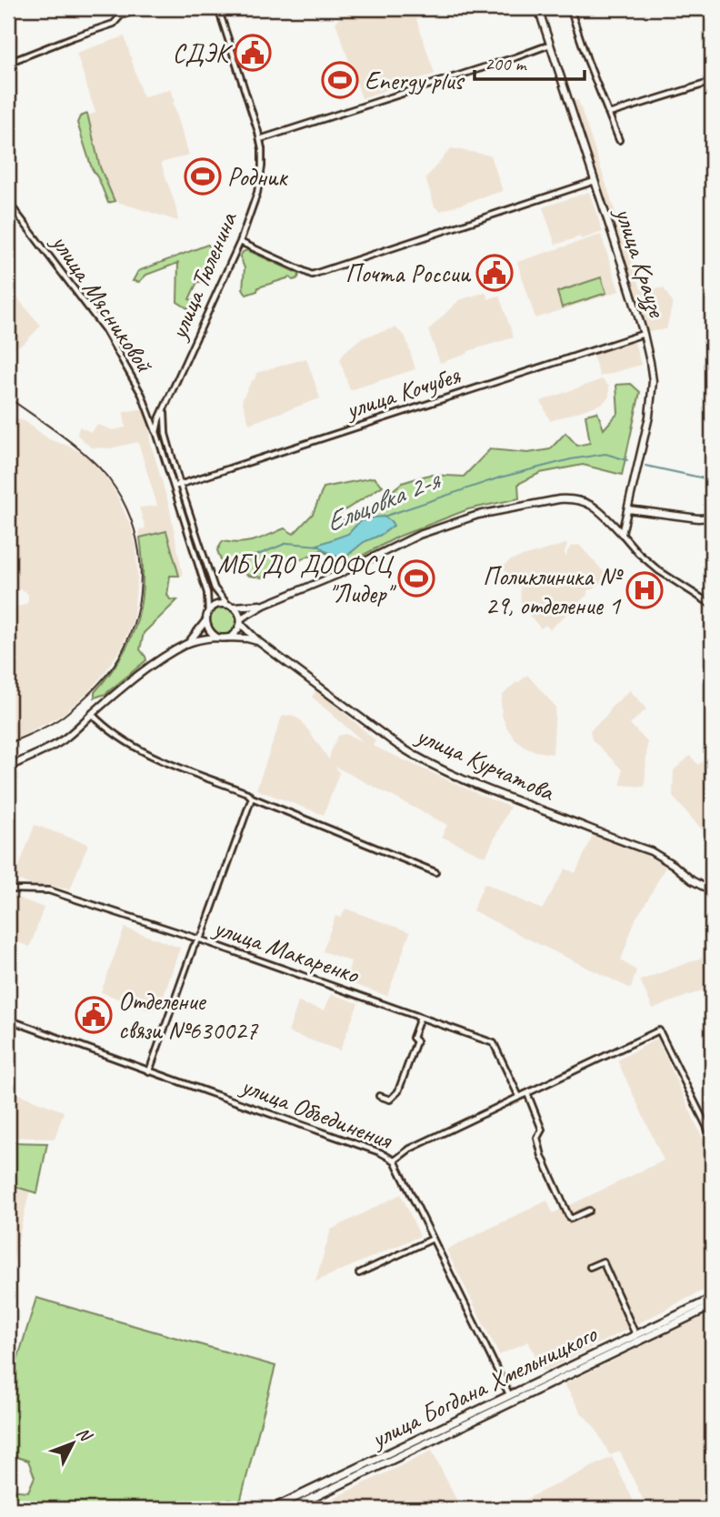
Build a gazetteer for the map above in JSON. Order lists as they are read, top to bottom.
{
  "streets": {
    "highway": ["улица Богдана Хмельницкого"],
    "main road": ["улица Краузе", "улица Курчатова"],
    "street": [
      "улица Тюленина",
      "улица Мясниковой",
      "улица Кочубея",
      "улица Макаренко",
      "улица Объединения"
    ]
  },
  "crossings": [
    ["улица Краузе", "улица Кочубея"],
    ["улица Мясниковой", "улица Кочубея"],
    ["улица Мясниковой", "улица Курчатова"],
    ["улица Объединения", "улица Богдана Хмельницкого"]
  ],
  "water": ["Ельцовка 2-я"],
  "places": {
    "public building": ["СДЭК", "Почта России", "Отделение связи №630027"],
    "sports": ["Energy plus", "Родник", "МБУДО ДООФСЦ \"Лидер\""],
    "hospital": ["Поликлиника № 29, отделение 1"]
  },
  "scale_bar": "200 m",
  "north": "top right"
}
